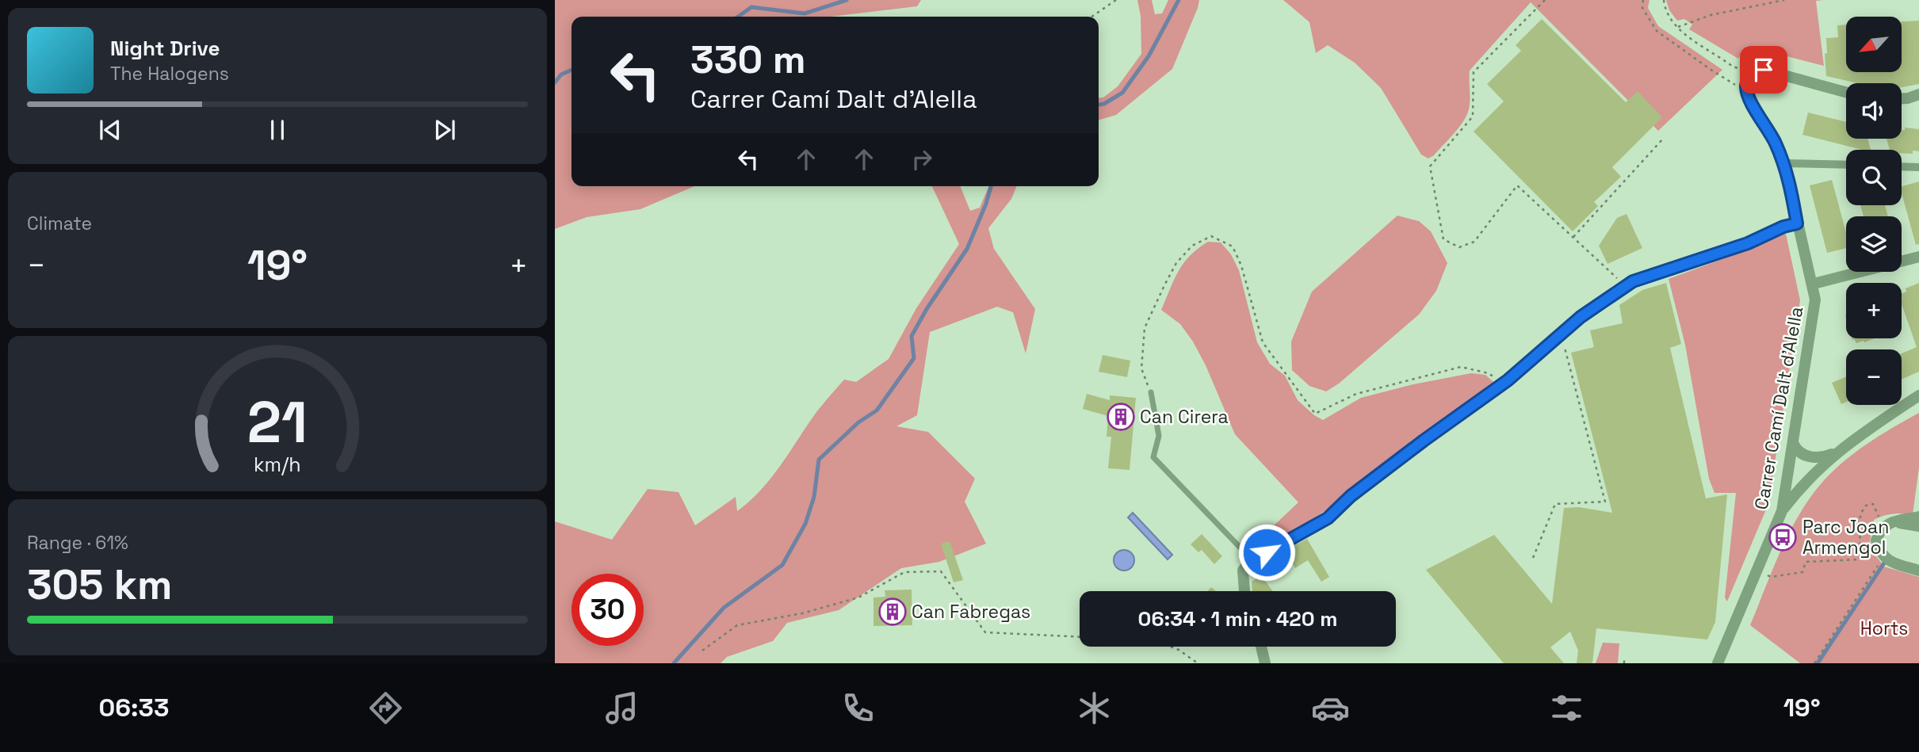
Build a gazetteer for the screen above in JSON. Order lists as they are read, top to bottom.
{
  "streets": {
    "street": ["Carrer Camí Dalt d'Alella"]
  },
  "parks": ["Horts"],
  "places": {
    "building": ["Can Cirera", "Can Fabregas"],
    "bus stop": ["Parc Joan Armengol"]
  },
  "north": "bottom left",
  "page": {
    "map_buttons": ["+", "−"],
    "turn": ["330 m", "Carrer Camí Dalt d'Alella"],
    "song": ["Night Drive", "The Halogens"],
    "tile": [
      "Climate",
      ["Range · 61%", "305 km"]
    ],
    "heat": ["−", "19°", "+"],
    "limit": "30",
    "trip": "06:34 · 1 min · 420 m",
    "tabs": ["06:33", "19°"],
    "gauge": ["21", "km/h"]
  }
}
